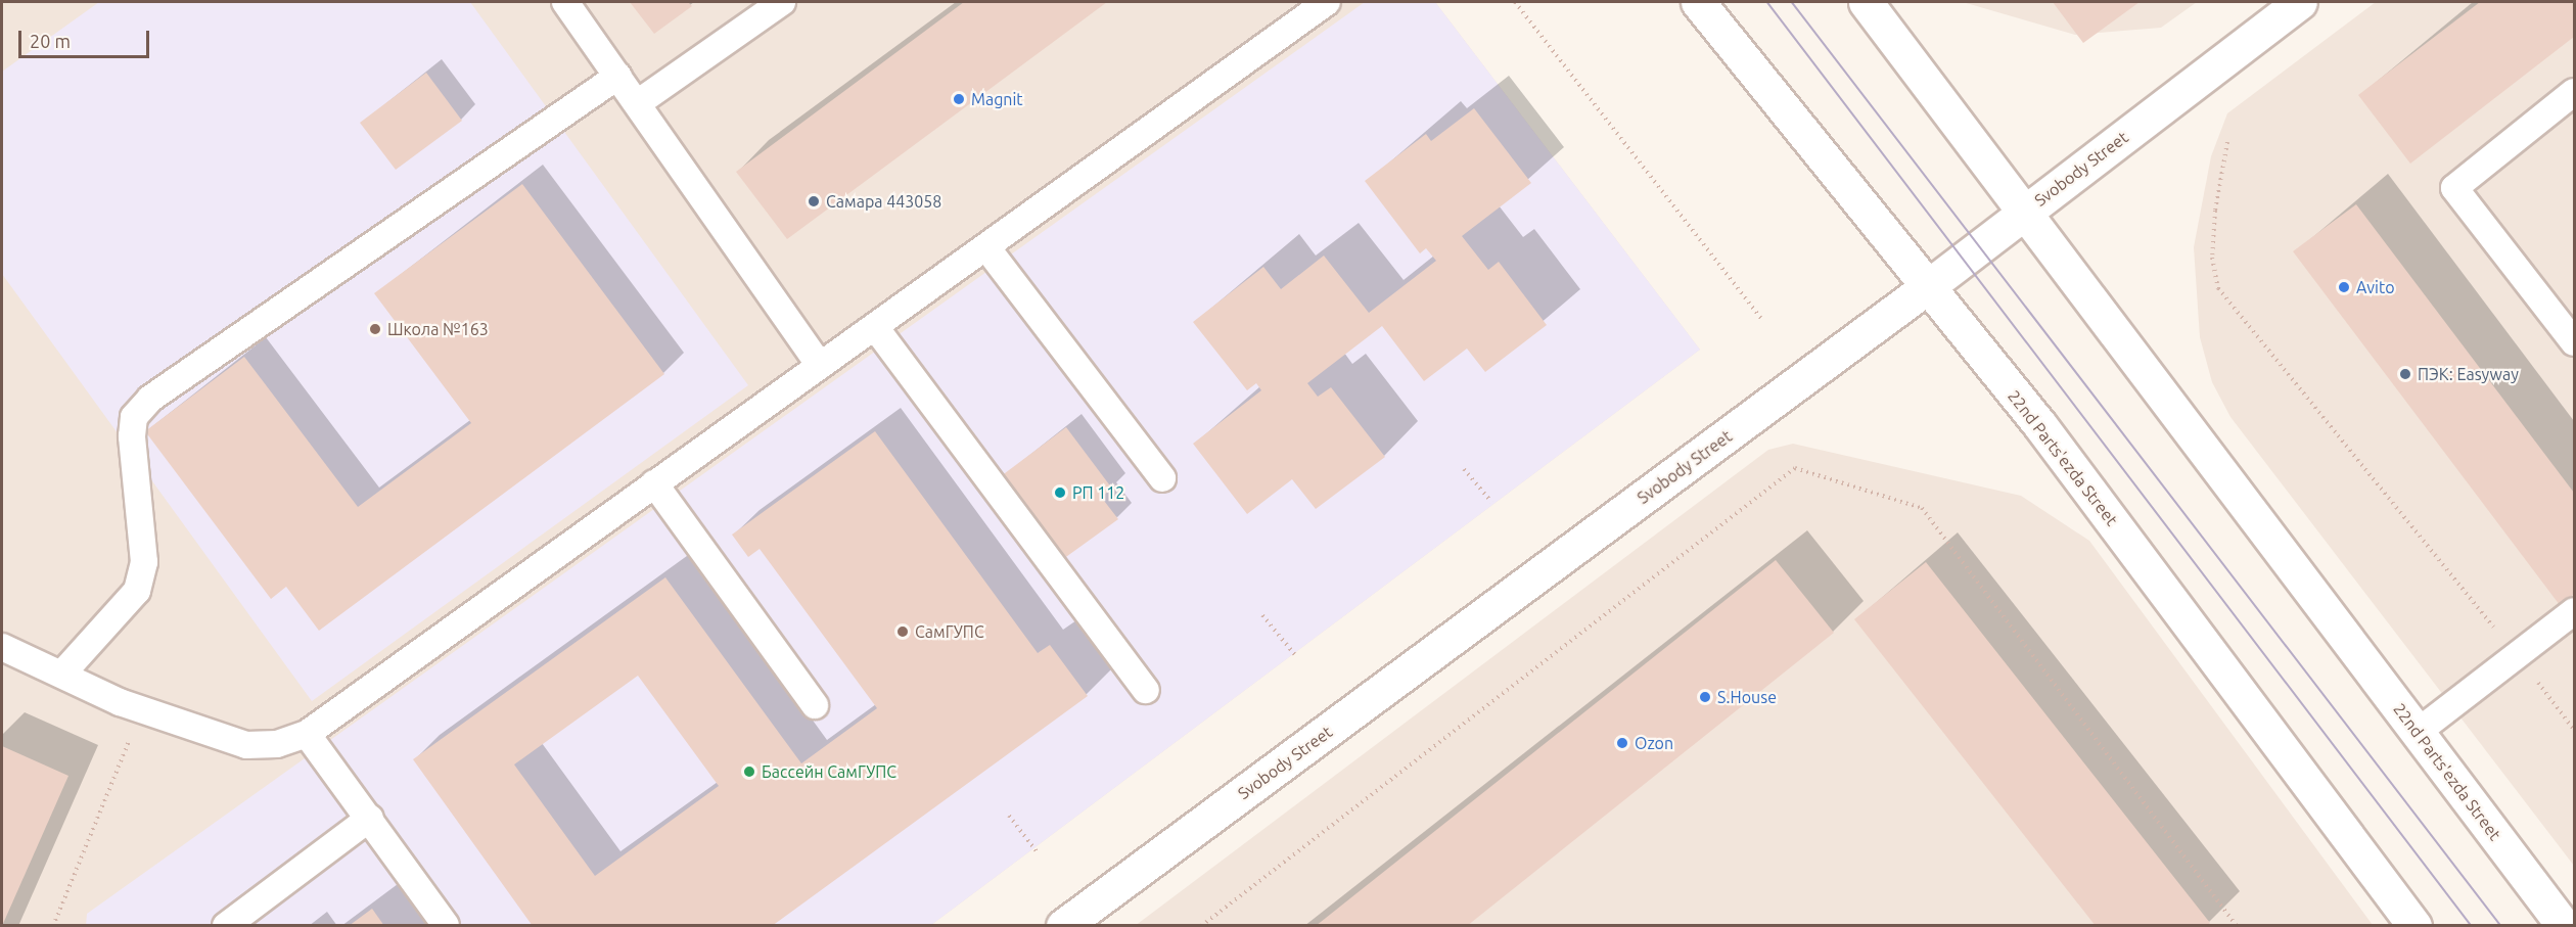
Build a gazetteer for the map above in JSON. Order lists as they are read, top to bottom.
{
  "streets": {
    "main road": ["Svobody Street", "22nd Parts'ezda Street"]
  },
  "crossings": [
    ["Svobody Street", "22nd Parts'ezda Street"]
  ],
  "places": [
    "Magnit",
    "Самара 443058",
    "Avito",
    "Школа №163",
    "ПЭК: Easyway",
    "РП 112",
    "СамГУПС",
    "S.House",
    "Ozon",
    "Бассейн СамГУПС"
  ],
  "scale_bar": "20 m"
}
